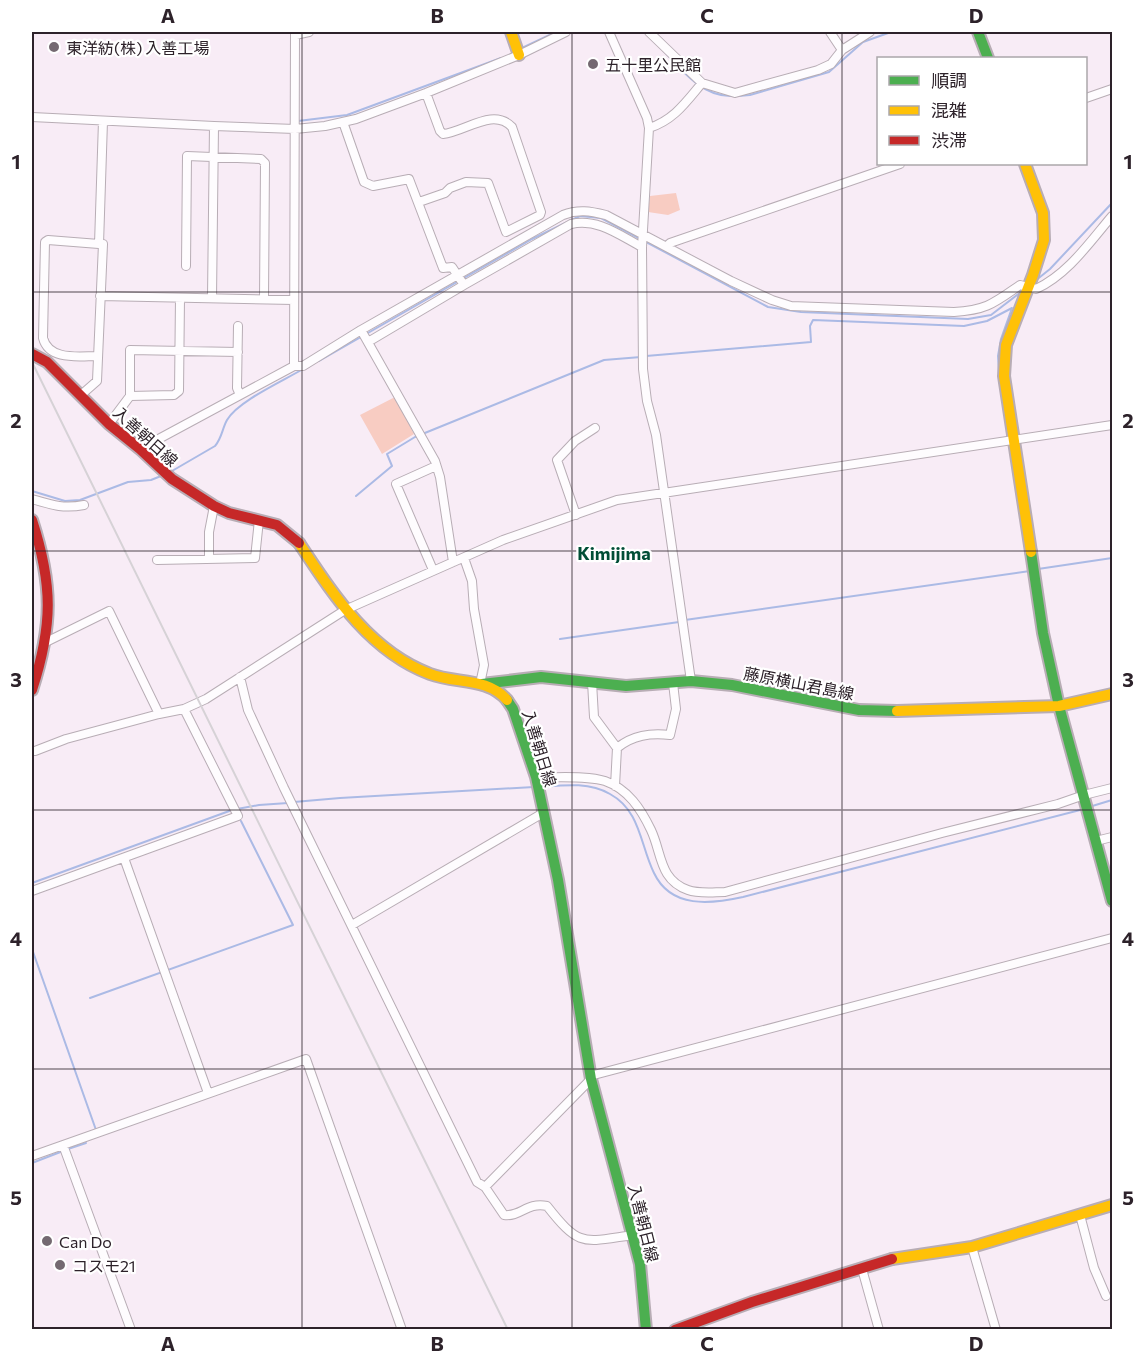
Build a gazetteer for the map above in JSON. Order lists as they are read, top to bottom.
{
  "streets": {
    "main road": ["入善朝日線", "藤原横山君島線"]
  },
  "crossings": [
    ["入善朝日線", "藤原横山君島線"]
  ],
  "districts": ["Kimijima"],
  "places": [
    "東洋紡(株) 入善工場",
    "五十里公民館",
    "Can Do",
    "コスモ21"
  ],
  "legend": ["順調", "混雑", "渋滞"],
  "grid": {
    "columns": [
      "A",
      "B",
      "C",
      "D"
    ],
    "rows": [
      "1",
      "2",
      "3",
      "4",
      "5"
    ]
  }
}
